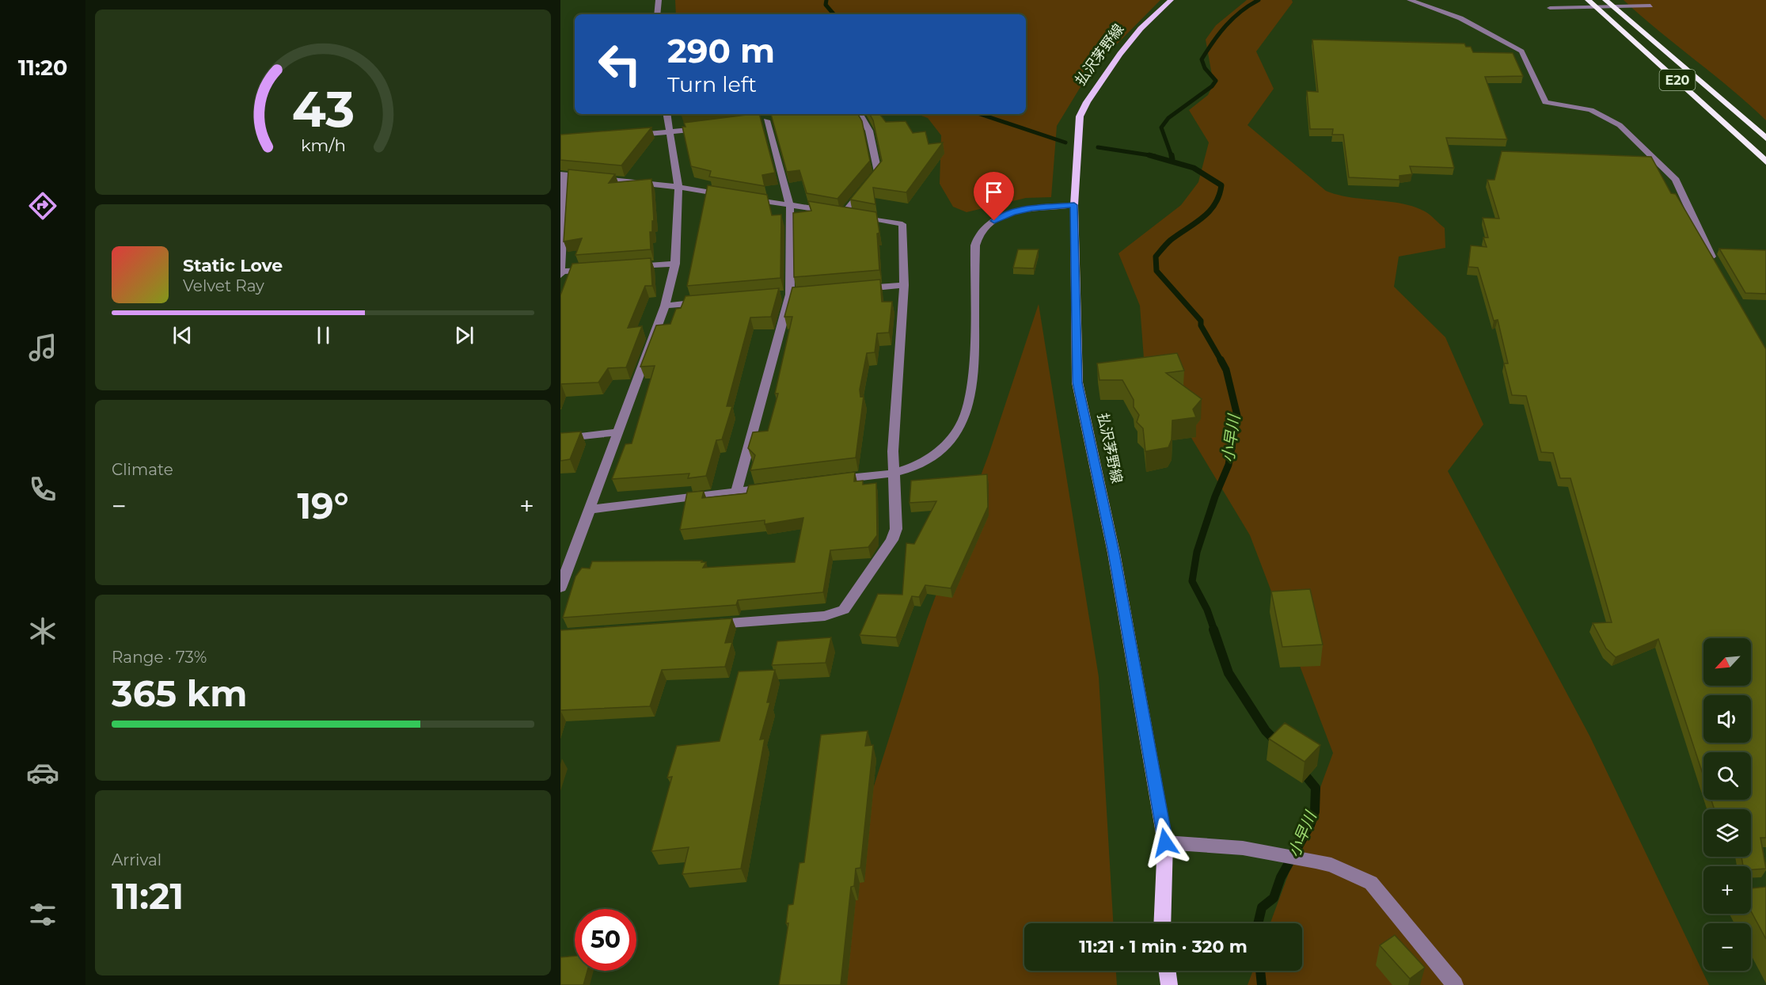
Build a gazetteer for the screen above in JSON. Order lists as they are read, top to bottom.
{
  "streets": {
    "highway": ["E20"],
    "main road": ["払沢茅野線"]
  },
  "water": ["小早川"],
  "north": "bottom left",
  "page": {
    "tabs": "11:20",
    "turn": ["290 m", "Turn left"],
    "song": ["Static Love", "Velvet Ray"],
    "tile": [
      "Climate",
      ["Range · 73%", "365 km"],
      ["Arrival", "11:21"]
    ],
    "heat": ["−", "19°", "+"],
    "map_buttons": ["+", "−"],
    "limit": "50",
    "trip": "11:21 · 1 min · 320 m",
    "gauge": ["43", "km/h"]
  }
}
